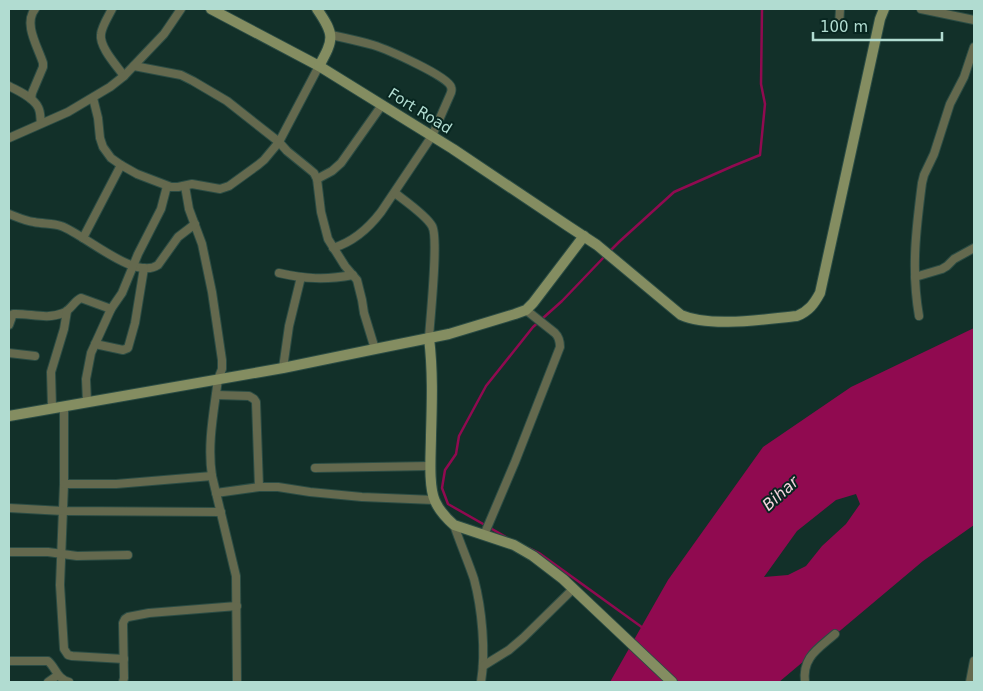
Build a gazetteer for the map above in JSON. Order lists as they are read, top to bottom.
{
  "streets": {
    "street": ["Fort Road"]
  },
  "water": ["Bihar"],
  "scale_bar": "100 m"
}
